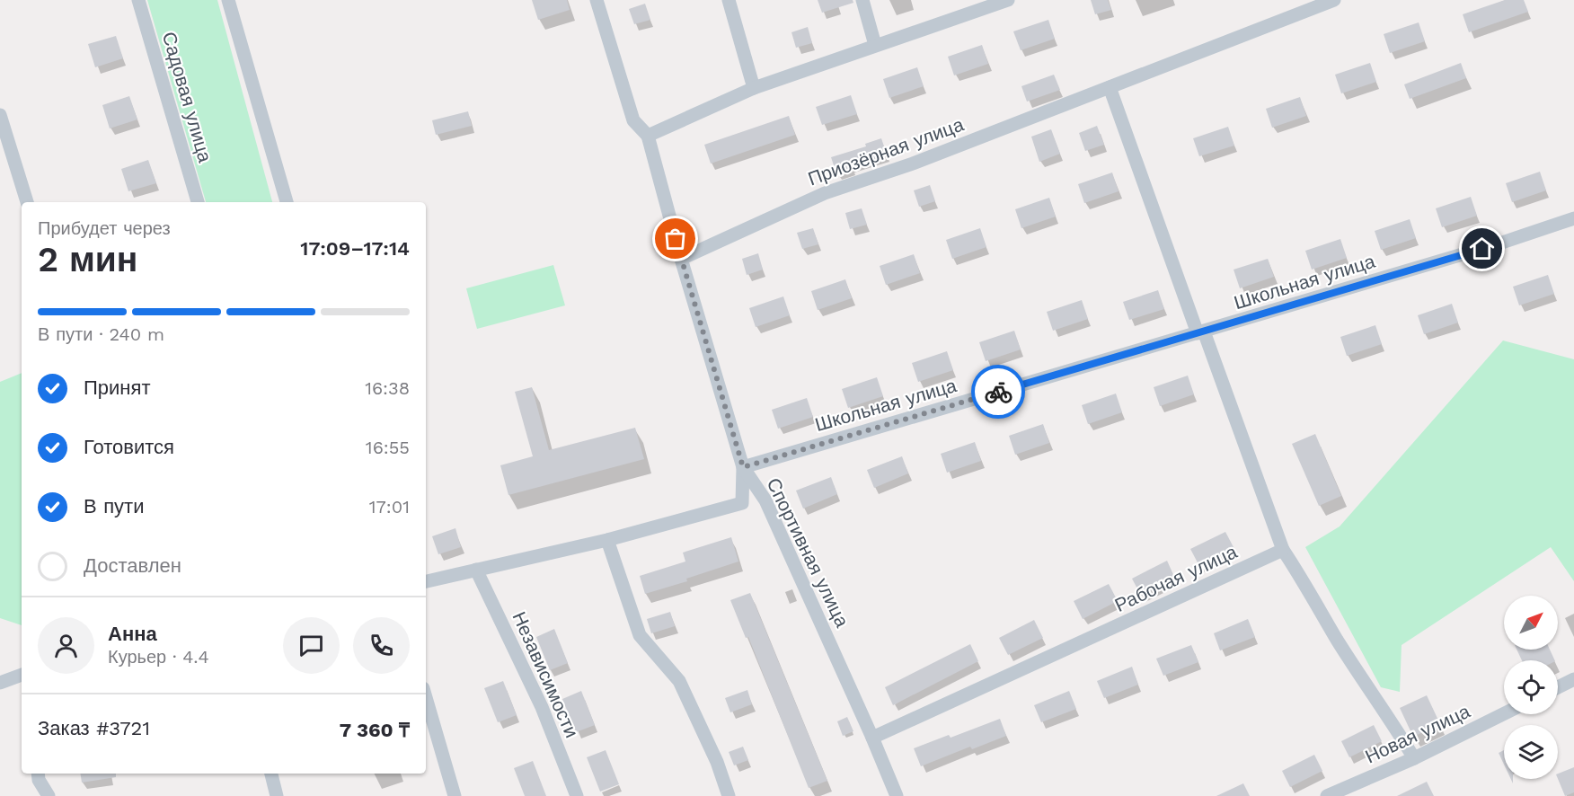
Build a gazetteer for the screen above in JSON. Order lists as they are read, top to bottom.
{
  "streets": {
    "street": [
      "Садовая улица",
      "Приозёрная улица",
      "Школьная улица",
      "Спортивная улица",
      "Рабочая улица",
      "Независимости",
      "Новая улица"
    ]
  },
  "crossings": [
    ["Приозёрная улица", "Спортивная улица"],
    ["Школьная улица", "Спортивная улица"],
    ["Спортивная улица", "Рабочая улица"]
  ],
  "north": "top right",
  "page": {
    "heading": ["2 мин", "Прибудет через", "17:09–17:14"],
    "panel": [
      "Анна",
      "Курьер · 4.4",
      "Заказ #3721",
      "7 360 ₸"
    ],
    "bar": "В пути · 240 m",
    "list": [
      ["Принят", "16:38"],
      ["Готовится", "16:55"],
      ["В пути", "17:01"],
      "Доставлен"
    ]
  }
}
